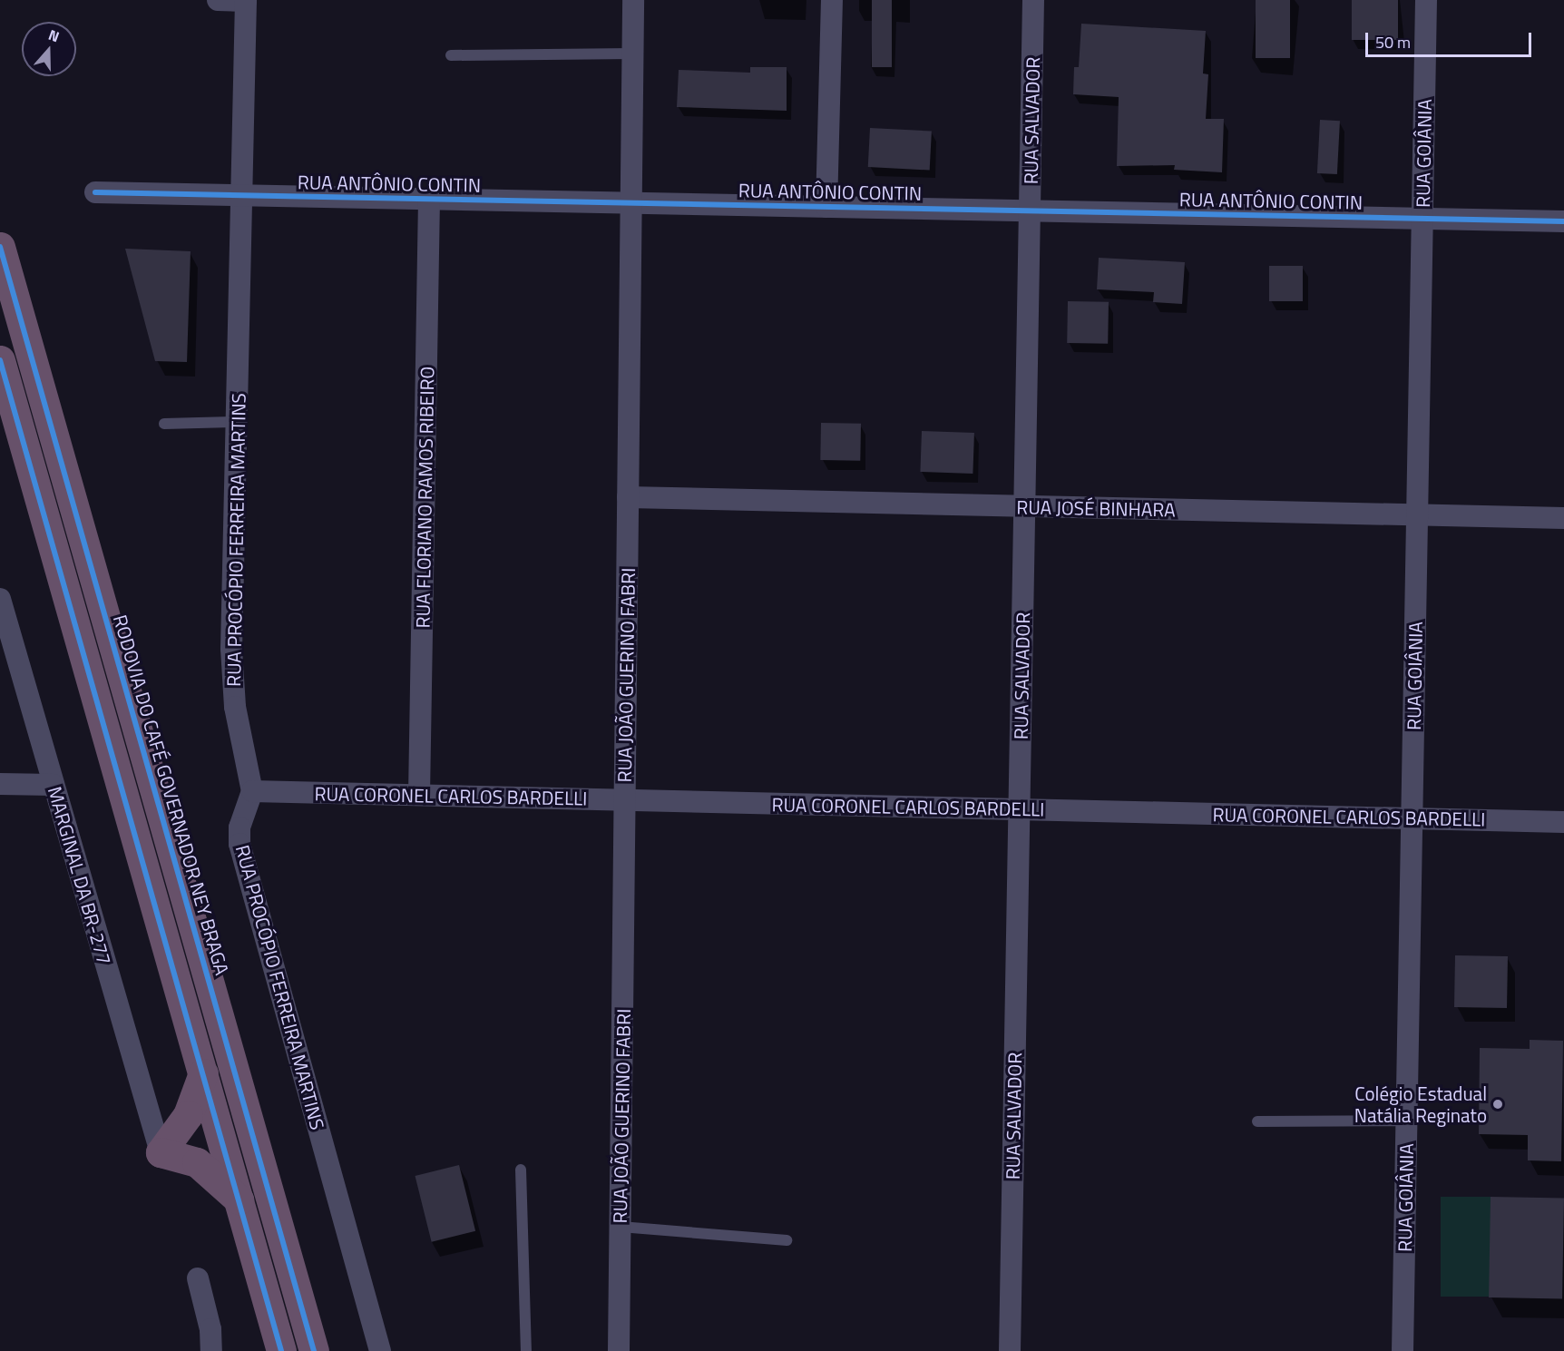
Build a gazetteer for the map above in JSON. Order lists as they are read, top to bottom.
{
  "streets": {
    "highway": ["RODOVIA DO CAFÉ GOVERNADOR NEY BRAGA"],
    "street": [
      "RUA SALVADOR",
      "RUA GOIÂNIA",
      "RUA ANTÔNIO CONTIN",
      "RUA FLORIANO RAMOS RIBEIRO",
      "RUA JOSÉ BINHARA",
      "RUA PROCÓPIO FERREIRA MARTINS",
      "RUA JOÃO GUERINO FABRI",
      "RUA CORONEL CARLOS BARDELLI",
      "MARGINAL DA BR-277"
    ]
  },
  "crossings": [
    ["RUA SALVADOR", "RUA ANTÔNIO CONTIN"],
    ["RUA SALVADOR", "RUA JOSÉ BINHARA"],
    ["RUA SALVADOR", "RUA CORONEL CARLOS BARDELLI"],
    ["RUA GOIÂNIA", "RUA ANTÔNIO CONTIN"],
    ["RUA GOIÂNIA", "RUA JOSÉ BINHARA"],
    ["RUA GOIÂNIA", "RUA CORONEL CARLOS BARDELLI"],
    ["RUA ANTÔNIO CONTIN", "RUA FLORIANO RAMOS RIBEIRO"],
    ["RUA ANTÔNIO CONTIN", "RUA PROCÓPIO FERREIRA MARTINS"],
    ["RUA ANTÔNIO CONTIN", "RUA JOÃO GUERINO FABRI"],
    ["RUA FLORIANO RAMOS RIBEIRO", "RUA CORONEL CARLOS BARDELLI"],
    ["RUA JOSÉ BINHARA", "RUA JOÃO GUERINO FABRI"],
    ["RUA PROCÓPIO FERREIRA MARTINS", "RUA CORONEL CARLOS BARDELLI"],
    ["RUA JOÃO GUERINO FABRI", "RUA CORONEL CARLOS BARDELLI"]
  ],
  "places": ["Colégio Estadual Natália Reginato"],
  "scale_bar": "50 m",
  "north": "top"
}
